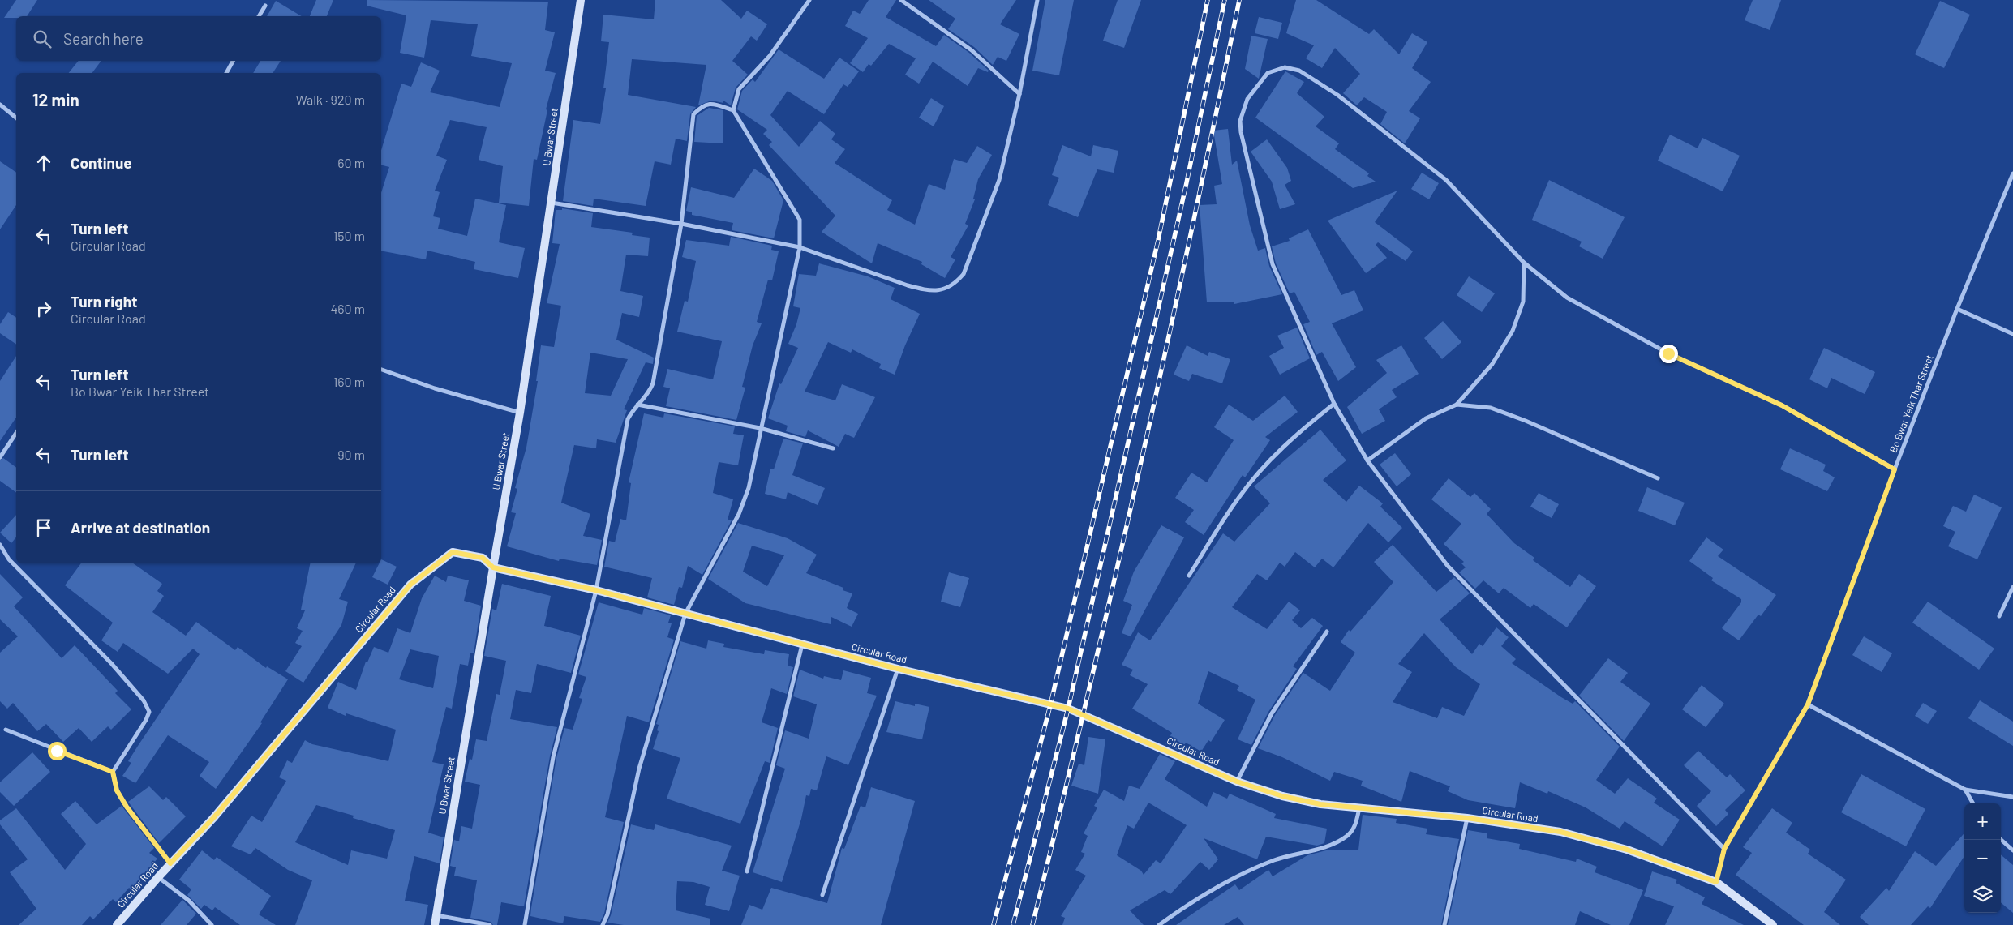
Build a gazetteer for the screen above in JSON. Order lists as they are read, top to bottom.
{
  "streets": {
    "street": ["U Bwar Street", "Bo Bwar Yeik Thar Street", "Circular Road"]
  },
  "crossings": [
    ["U Bwar Street", "Circular Road"],
    ["Bo Bwar Yeik Thar Street", "Circular Road"]
  ],
  "page": {
    "search": "Search here",
    "heading": ["12 min", "Walk · 920 m"],
    "list": [
      ["Continue", "60 m"],
      ["Turn left", "Circular Road", "150 m"],
      ["Turn right", "Circular Road", "460 m"],
      ["Turn left", "Bo Bwar Yeik Thar Street", "160 m"],
      ["Turn left", "90 m"],
      "Arrive at destination"
    ],
    "map_buttons": ["+", "−"]
  }
}
